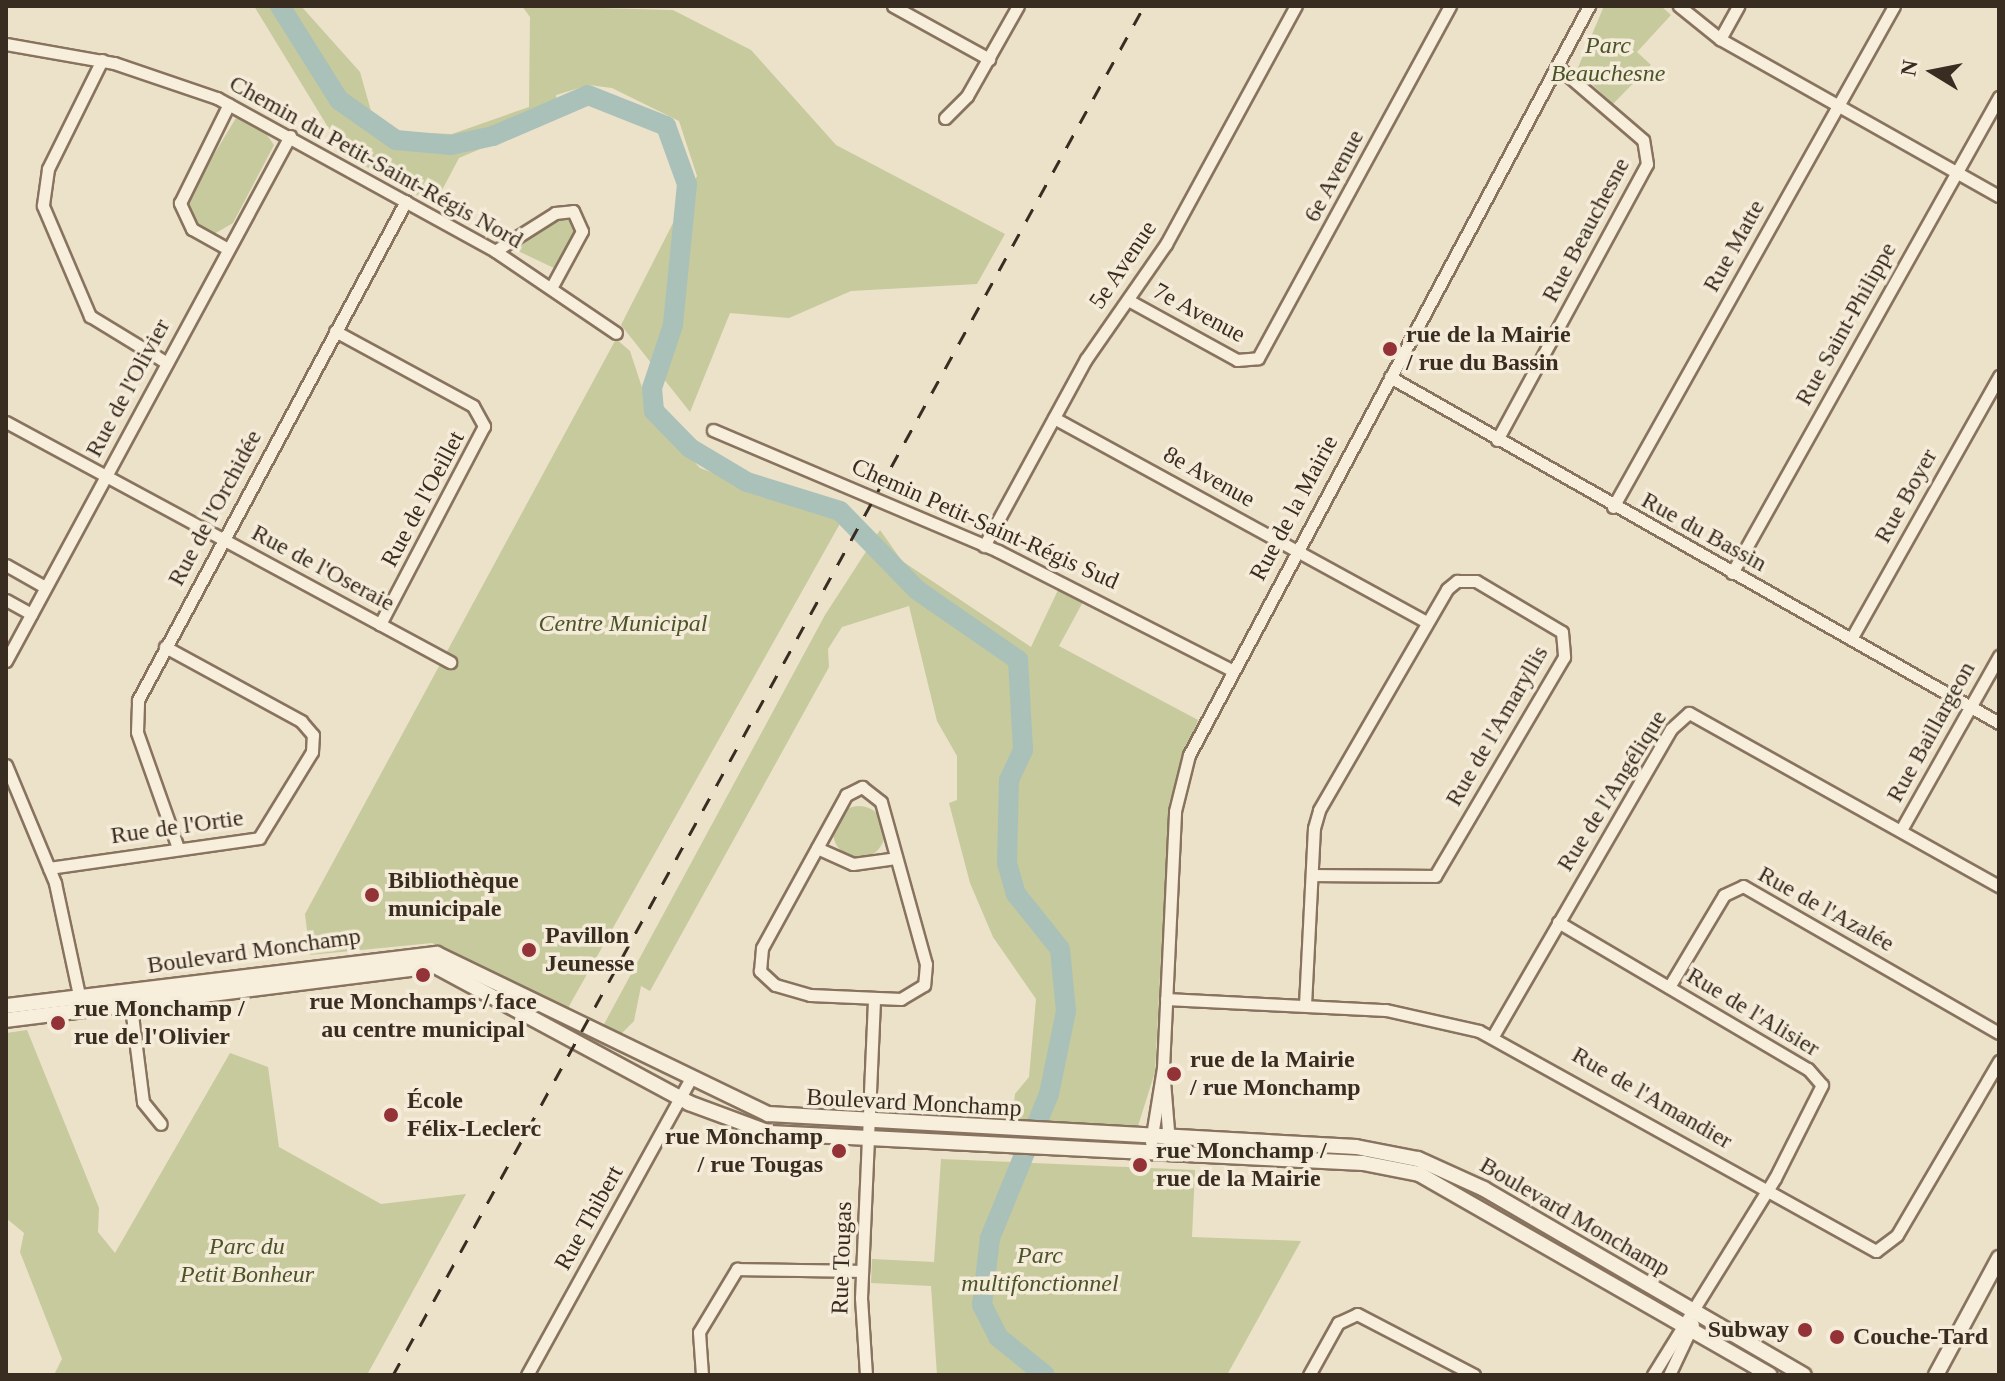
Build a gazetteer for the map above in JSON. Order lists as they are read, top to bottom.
{
  "streets": {
    "street": [
      "Chemin du Petit-Saint-Régis Nord",
      "6e Avenue",
      "Rue Beauchesne",
      "Rue Matte",
      "5e Avenue",
      "7e Avenue",
      "Rue Saint-Philippe",
      "Rue de l'Olivier",
      "8e Avenue",
      "Rue Boyer",
      "Rue de l'Oeillet",
      "Rue de l'Orchidée",
      "Rue de la Mairie",
      "Chemin Petit-Saint-Régis Sud",
      "Rue du Bassin",
      "Rue de l'Oseraie",
      "Rue de l'Amaryllis",
      "Rue Baillargeon",
      "Rue de l'Angélique",
      "Rue de l'Ortie",
      "Rue de l'Azalée",
      "Boulevard Monchamp",
      "Rue de l'Alisier",
      "Rue de l'Amandier",
      "Rue Thibert",
      "Rue Tougas"
    ]
  },
  "crossings": [
    ["Chemin du Petit-Saint-Régis Nord", "Rue de l'Olivier"],
    ["Chemin du Petit-Saint-Régis Nord", "Rue de l'Orchidée"],
    ["6e Avenue", "7e Avenue"],
    ["Rue Beauchesne", "Rue de la Mairie"],
    ["Rue Beauchesne", "Rue du Bassin"],
    ["Rue Matte", "Rue du Bassin"],
    ["5e Avenue", "7e Avenue"],
    ["5e Avenue", "8e Avenue"],
    ["5e Avenue", "Chemin Petit-Saint-Régis Sud"],
    ["Rue Saint-Philippe", "Rue du Bassin"],
    ["Rue de l'Olivier", "Rue de l'Oseraie"],
    ["8e Avenue", "Rue de la Mairie"],
    ["8e Avenue", "Rue de l'Amaryllis"],
    ["Rue Boyer", "Rue du Bassin"],
    ["Rue de l'Oeillet", "Rue de l'Orchidée"],
    ["Rue de l'Oeillet", "Rue de l'Oseraie"],
    ["Rue de l'Orchidée", "Rue de l'Oseraie"],
    ["Rue de l'Orchidée", "Rue de l'Ortie"],
    ["Rue de la Mairie", "Chemin Petit-Saint-Régis Sud"],
    ["Rue de la Mairie", "Rue du Bassin"],
    ["Rue de la Mairie", "Boulevard Monchamp"],
    ["Rue de la Mairie", "Rue de l'Amandier"],
    ["Rue du Bassin", "Rue Baillargeon"],
    ["Rue de l'Amaryllis", "Rue de l'Amandier"],
    ["Rue Baillargeon", "Rue de l'Angélique"],
    ["Rue de l'Angélique", "Rue de l'Alisier"],
    ["Rue de l'Angélique", "Rue de l'Amandier"],
    ["Rue de l'Azalée", "Rue de l'Alisier"],
    ["Boulevard Monchamp", "Rue de l'Alisier"],
    ["Boulevard Monchamp", "Rue Thibert"],
    ["Boulevard Monchamp", "Rue Tougas"],
    ["Rue de l'Alisier", "Rue de l'Amandier"]
  ],
  "parks": [
    "Parc Beauchesne",
    "Centre Municipal",
    "Parc du Petit Bonheur",
    "Parc multifonctionnel"
  ],
  "places": [
    "rue de la Mairie / rue du Bassin",
    "Bibliothèque municipale",
    "Pavillon Jeunesse",
    "rue Monchamps / face au centre municipal",
    "rue Monchamp / rue de l'Olivier",
    "rue de la Mairie / rue Monchamp",
    "École Félix-Leclerc",
    "rue Monchamp / rue Tougas",
    "rue Monchamp / rue de la Mairie",
    "Subway",
    "Couche-Tard"
  ],
  "north": "left"
}
